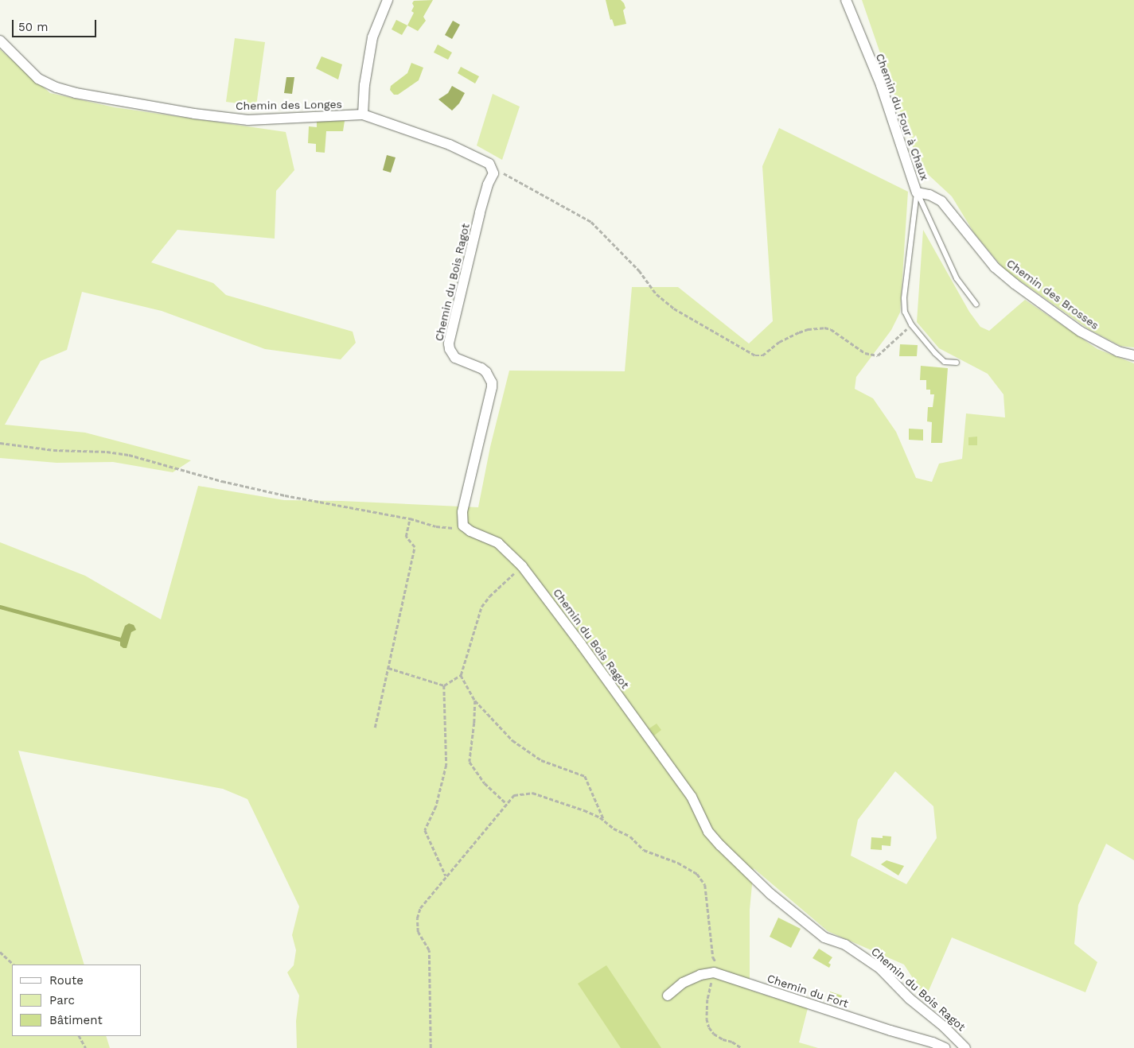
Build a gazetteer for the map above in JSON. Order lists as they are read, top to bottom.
{
  "streets": {
    "street": [
      "Chemin des Longes",
      "Chemin du Four à Chaux",
      "Chemin du Bois Ragot",
      "Chemin des Brosses",
      "Chemin du Fort"
    ]
  },
  "crossings": [
    ["Chemin des Longes", "Chemin du Bois Ragot"],
    ["Chemin du Four à Chaux", "Chemin des Brosses"]
  ],
  "legend": ["Route", "Parc", "Bâtiment"],
  "scale_bar": "50 m"
}
